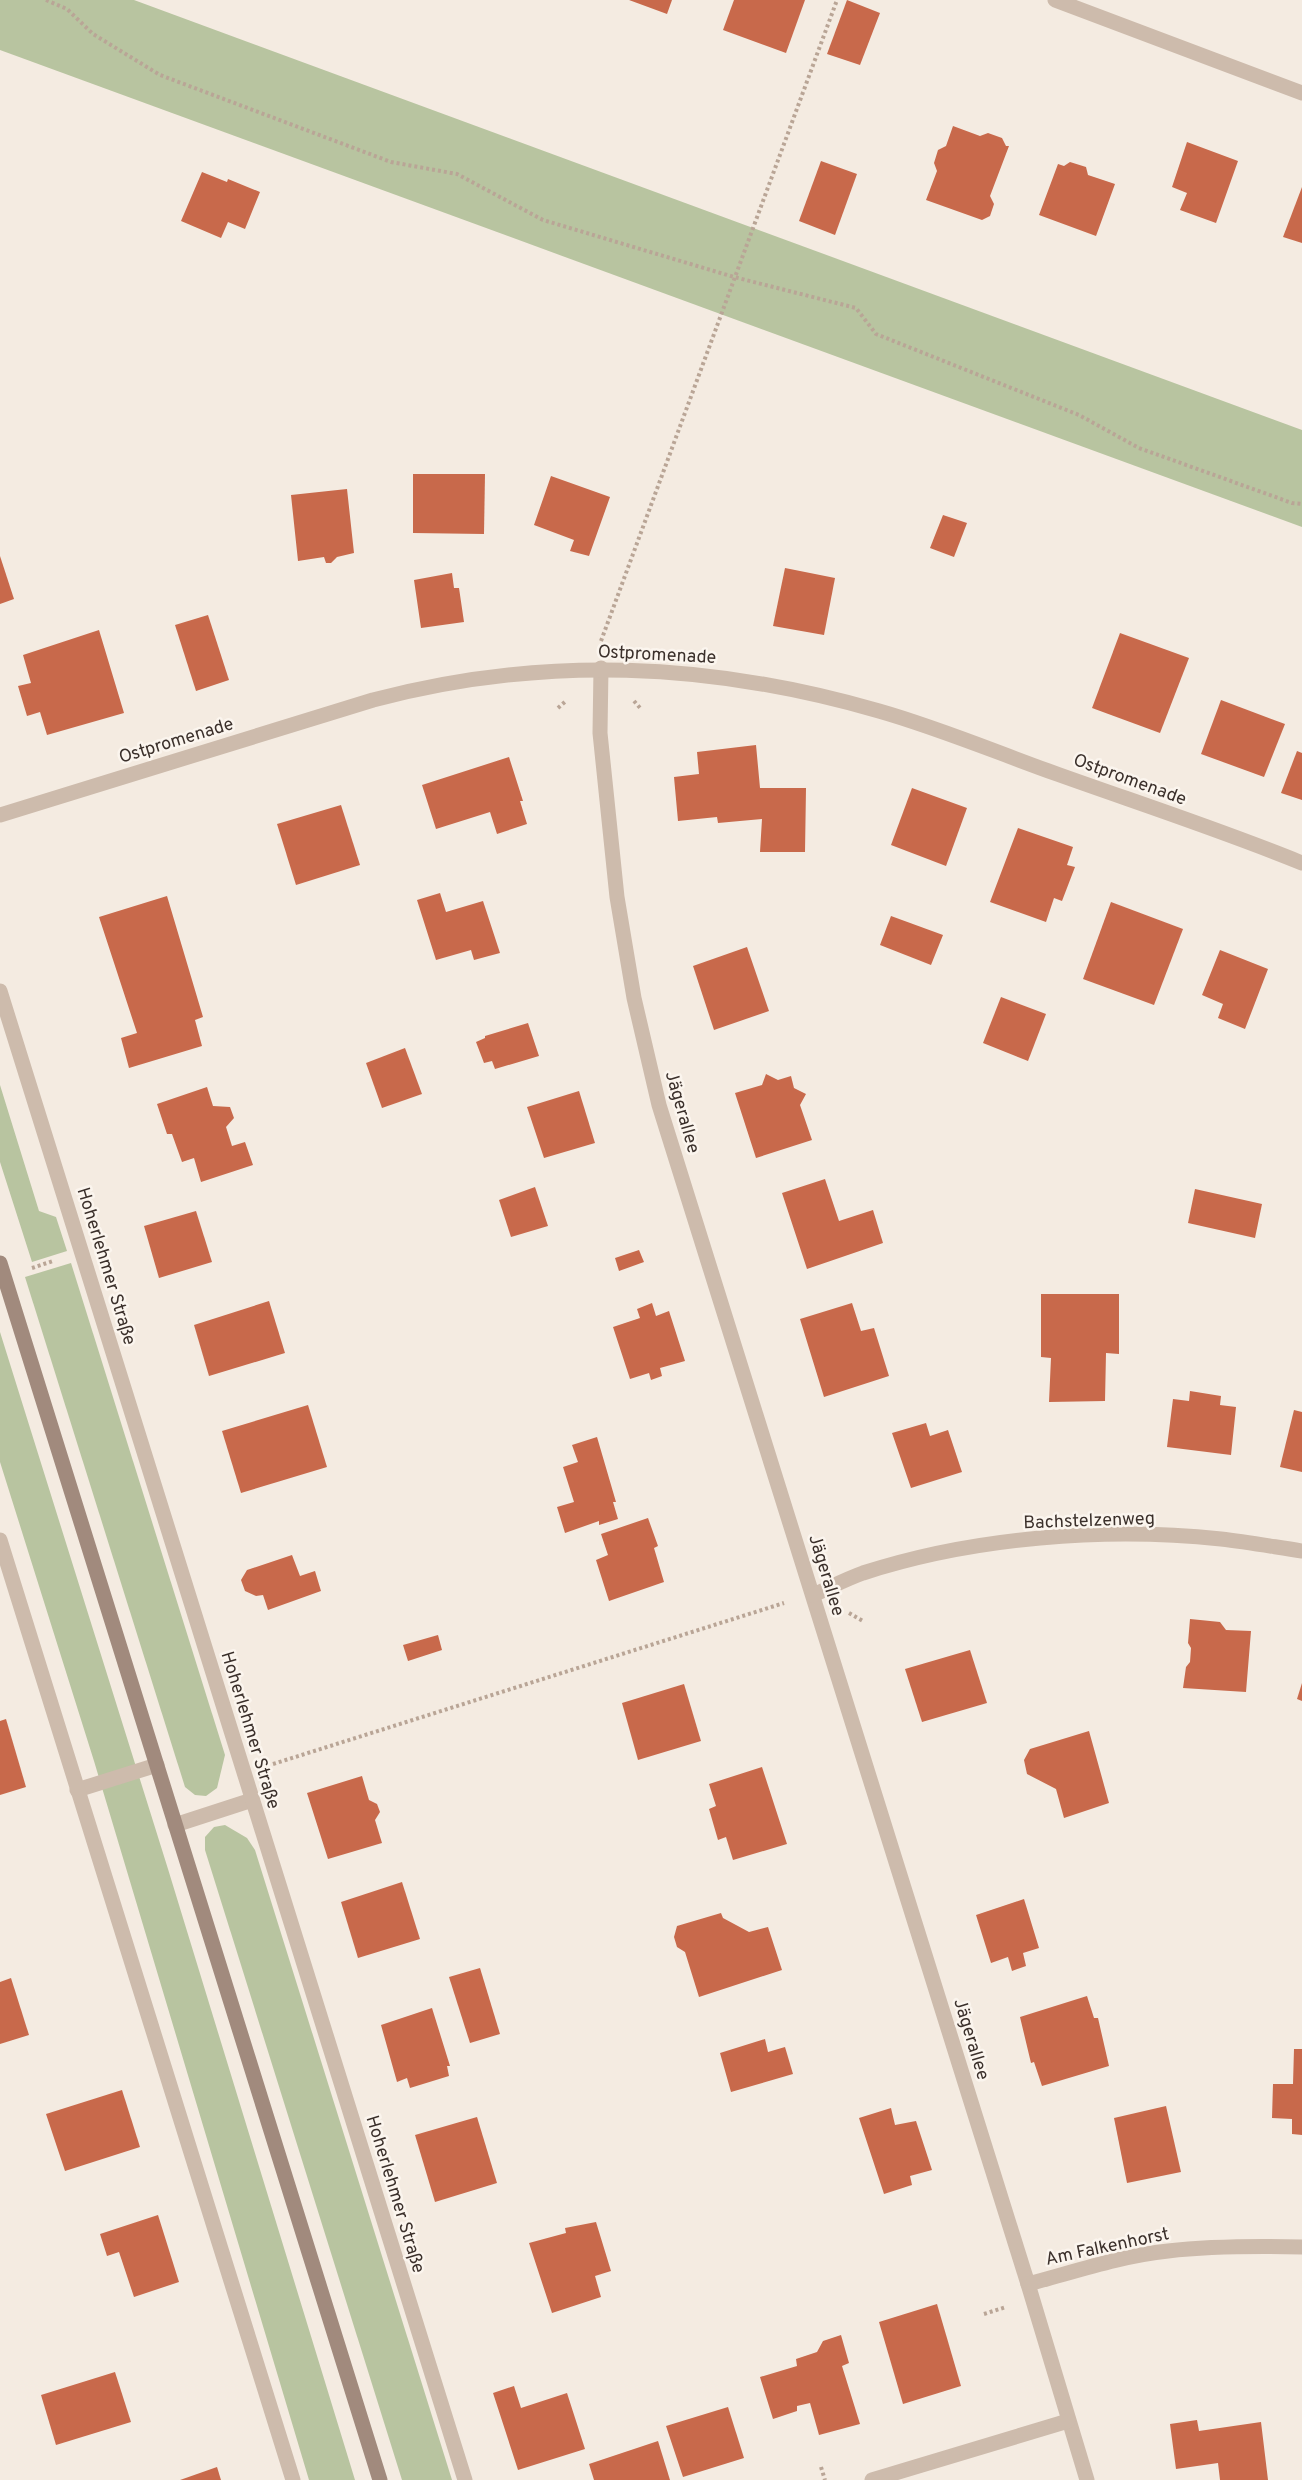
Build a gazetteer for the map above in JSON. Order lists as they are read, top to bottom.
{
  "streets": {
    "street": [
      "Ostpromenade",
      "Jägerallee",
      "Hoherlehmer Straße",
      "Bachstelzenweg",
      "Am Falkenhorst"
    ]
  },
  "crossings": [
    ["Ostpromenade", "Jägerallee"],
    ["Jägerallee", "Bachstelzenweg"],
    ["Jägerallee", "Am Falkenhorst"]
  ]
}
